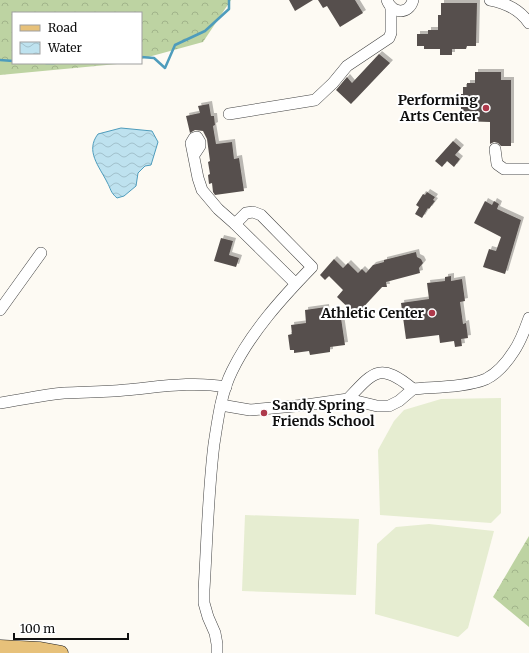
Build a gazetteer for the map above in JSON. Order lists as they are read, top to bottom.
{
  "places": ["Performing Arts Center", "Athletic Center", "Sandy Spring Friends School"],
  "legend": ["Road", "Water"],
  "scale_bar": "100 m"
}
